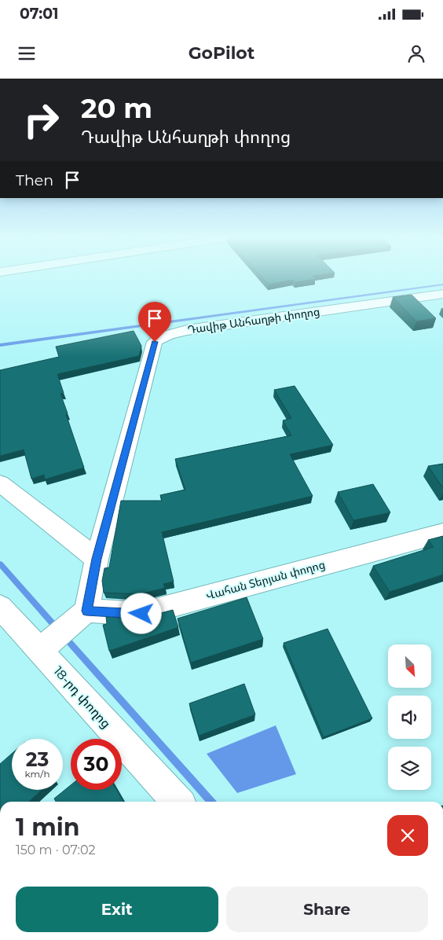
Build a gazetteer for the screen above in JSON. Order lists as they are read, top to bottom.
{
  "streets": {
    "street": ["Դավիթ Անհաղթի փողոց", "Վահան Տերյան փողոց", "18-րդ փողոց"]
  },
  "crossings": [
    ["Դավիթ Անհաղթի փողոց", "Վահան Տերյան փողոց"]
  ],
  "north": "bottom right",
  "page": {
    "status": "07:01",
    "header": "GoPilot",
    "turn": ["20 m", "Դավիթ Անհաղթի փողոց"],
    "then": "Then",
    "speed": "23 km/h",
    "limit": "30",
    "heading": ["1 min", "150 m · 07:02"],
    "buttons": ["Exit", "Share"]
  }
}
